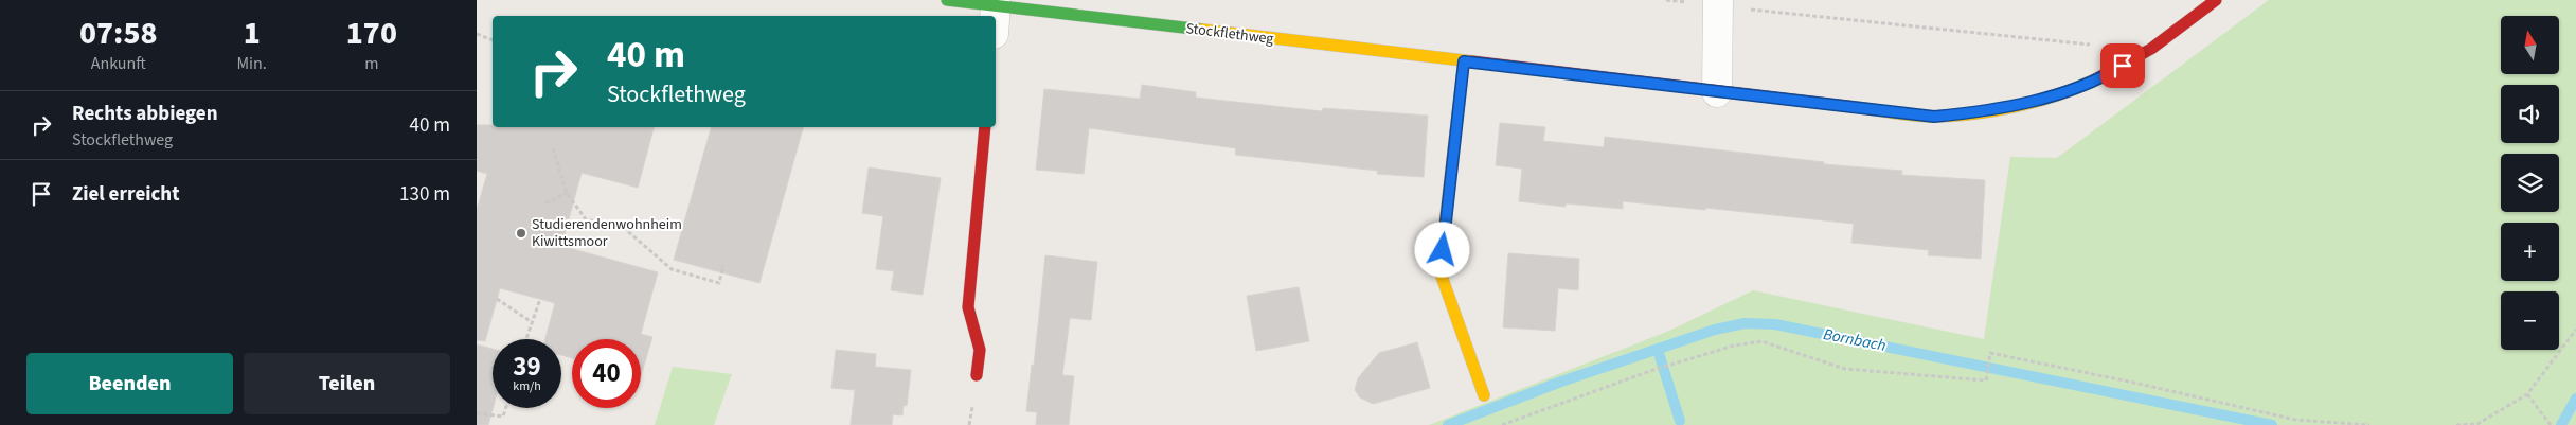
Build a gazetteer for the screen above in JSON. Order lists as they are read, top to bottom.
{
  "streets": {
    "street": ["Stockflethweg"]
  },
  "water": ["Bornbach"],
  "places": ["Studierendenwohnheim Kiwittsmoor"],
  "north": "top",
  "page": {
    "eta": [
      "07:58",
      "Ankunft",
      "1",
      "Min.",
      "170",
      "m"
    ],
    "map_buttons": ["+", "−"],
    "turn": ["40 m", "Stockflethweg"],
    "list": [
      {
        "name": "Rechts abbiegen",
        "note": "Stockflethweg",
        "value": "40 m"
      },
      {
        "name": "Ziel erreicht",
        "value": "130 m"
      }
    ],
    "speed": "39 km/h",
    "limit": "40",
    "buttons": ["Beenden", "Teilen"]
  }
}
